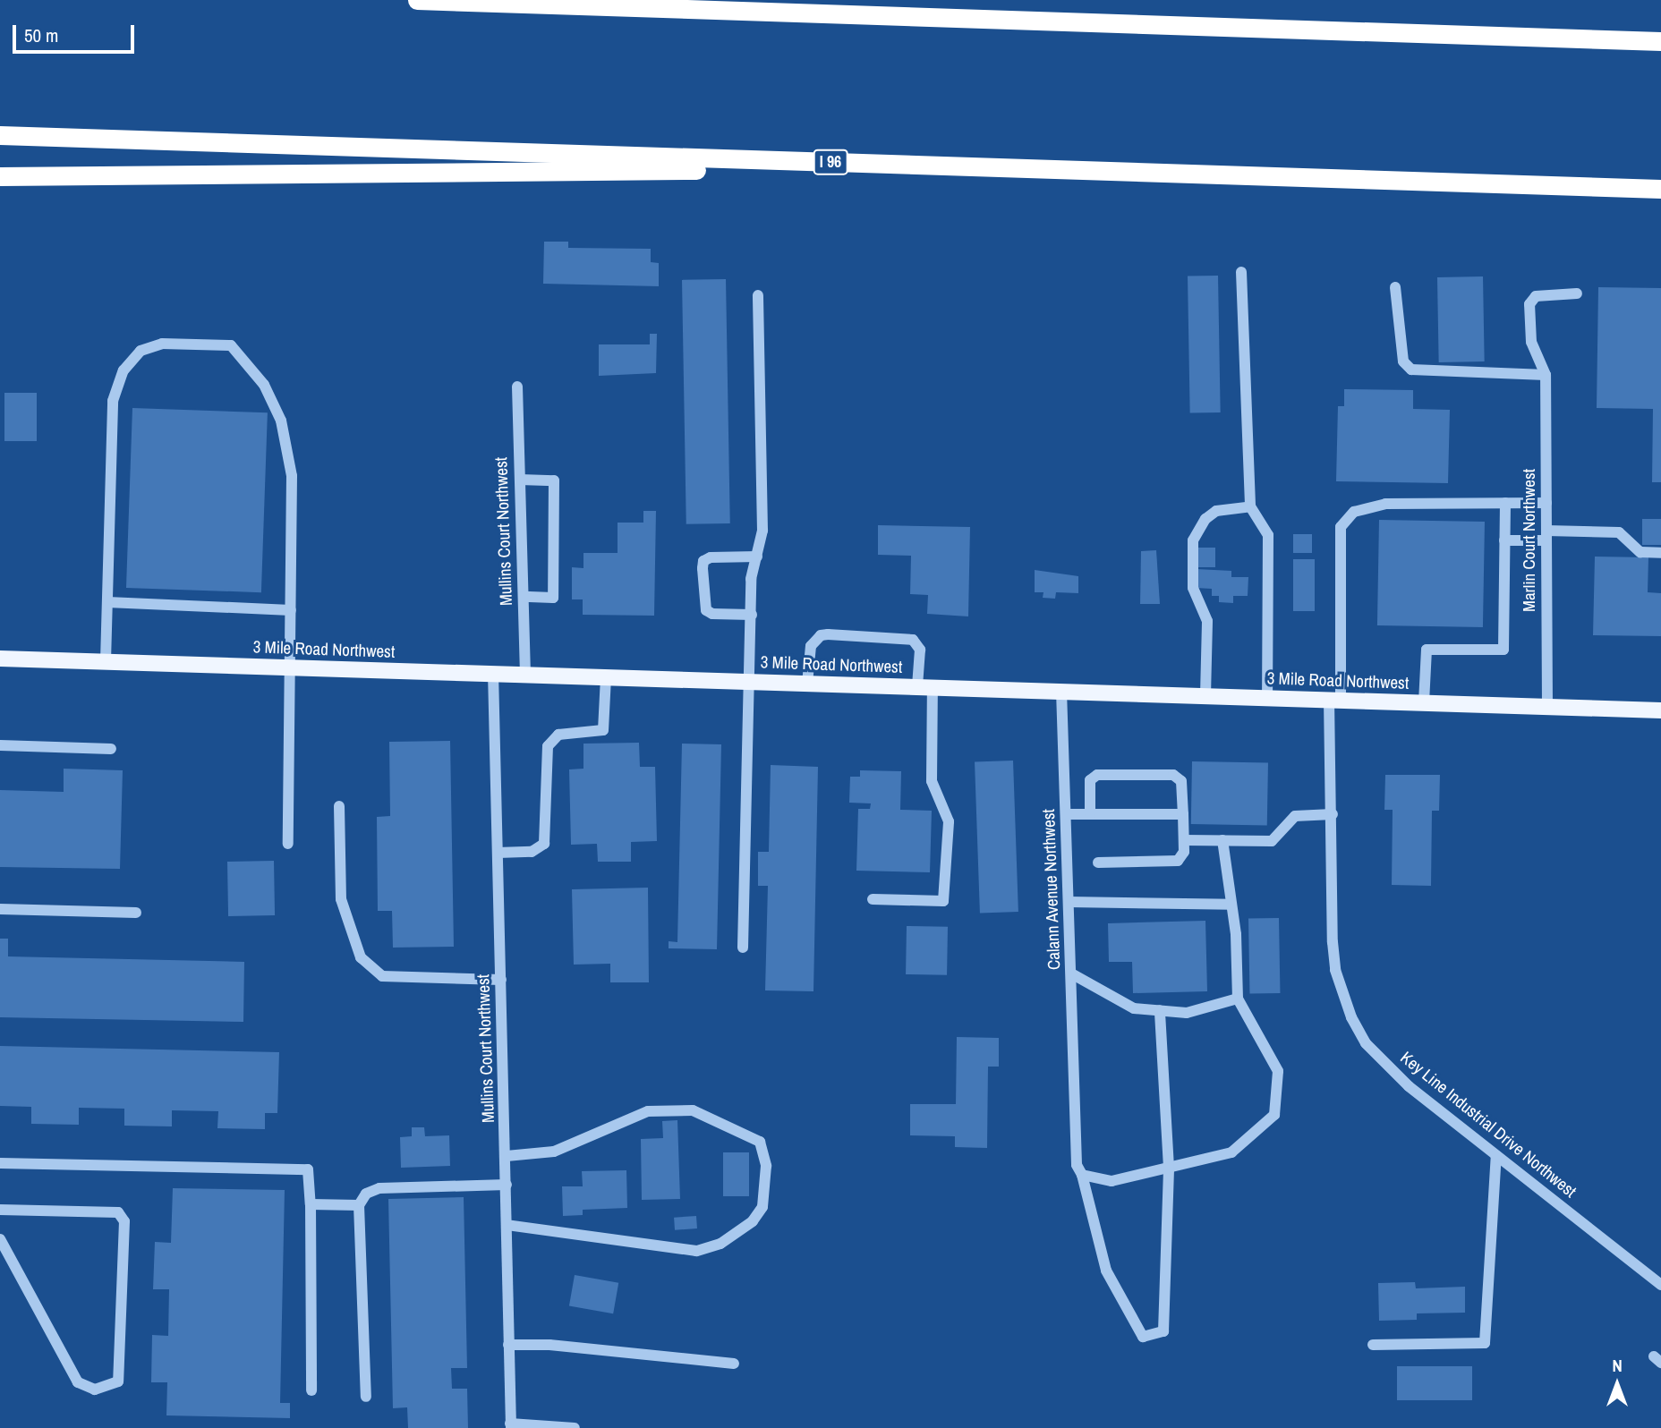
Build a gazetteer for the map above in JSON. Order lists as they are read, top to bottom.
{
  "streets": {
    "highway": ["I 96"],
    "main road": ["3 Mile Road Northwest"],
    "street": [
      "Mullins Court Northwest",
      "Marlin Court Northwest",
      "Calann Avenue Northwest",
      "Key Line Industrial Drive Northwest"
    ]
  },
  "crossings": [
    ["Mullins Court Northwest", "3 Mile Road Northwest"],
    ["Marlin Court Northwest", "3 Mile Road Northwest"],
    ["Marlin Court Northwest", "Key Line Industrial Drive Northwest"],
    ["3 Mile Road Northwest", "Calann Avenue Northwest"],
    ["3 Mile Road Northwest", "Key Line Industrial Drive Northwest"]
  ],
  "scale_bar": "50 m",
  "north": "top"
}
